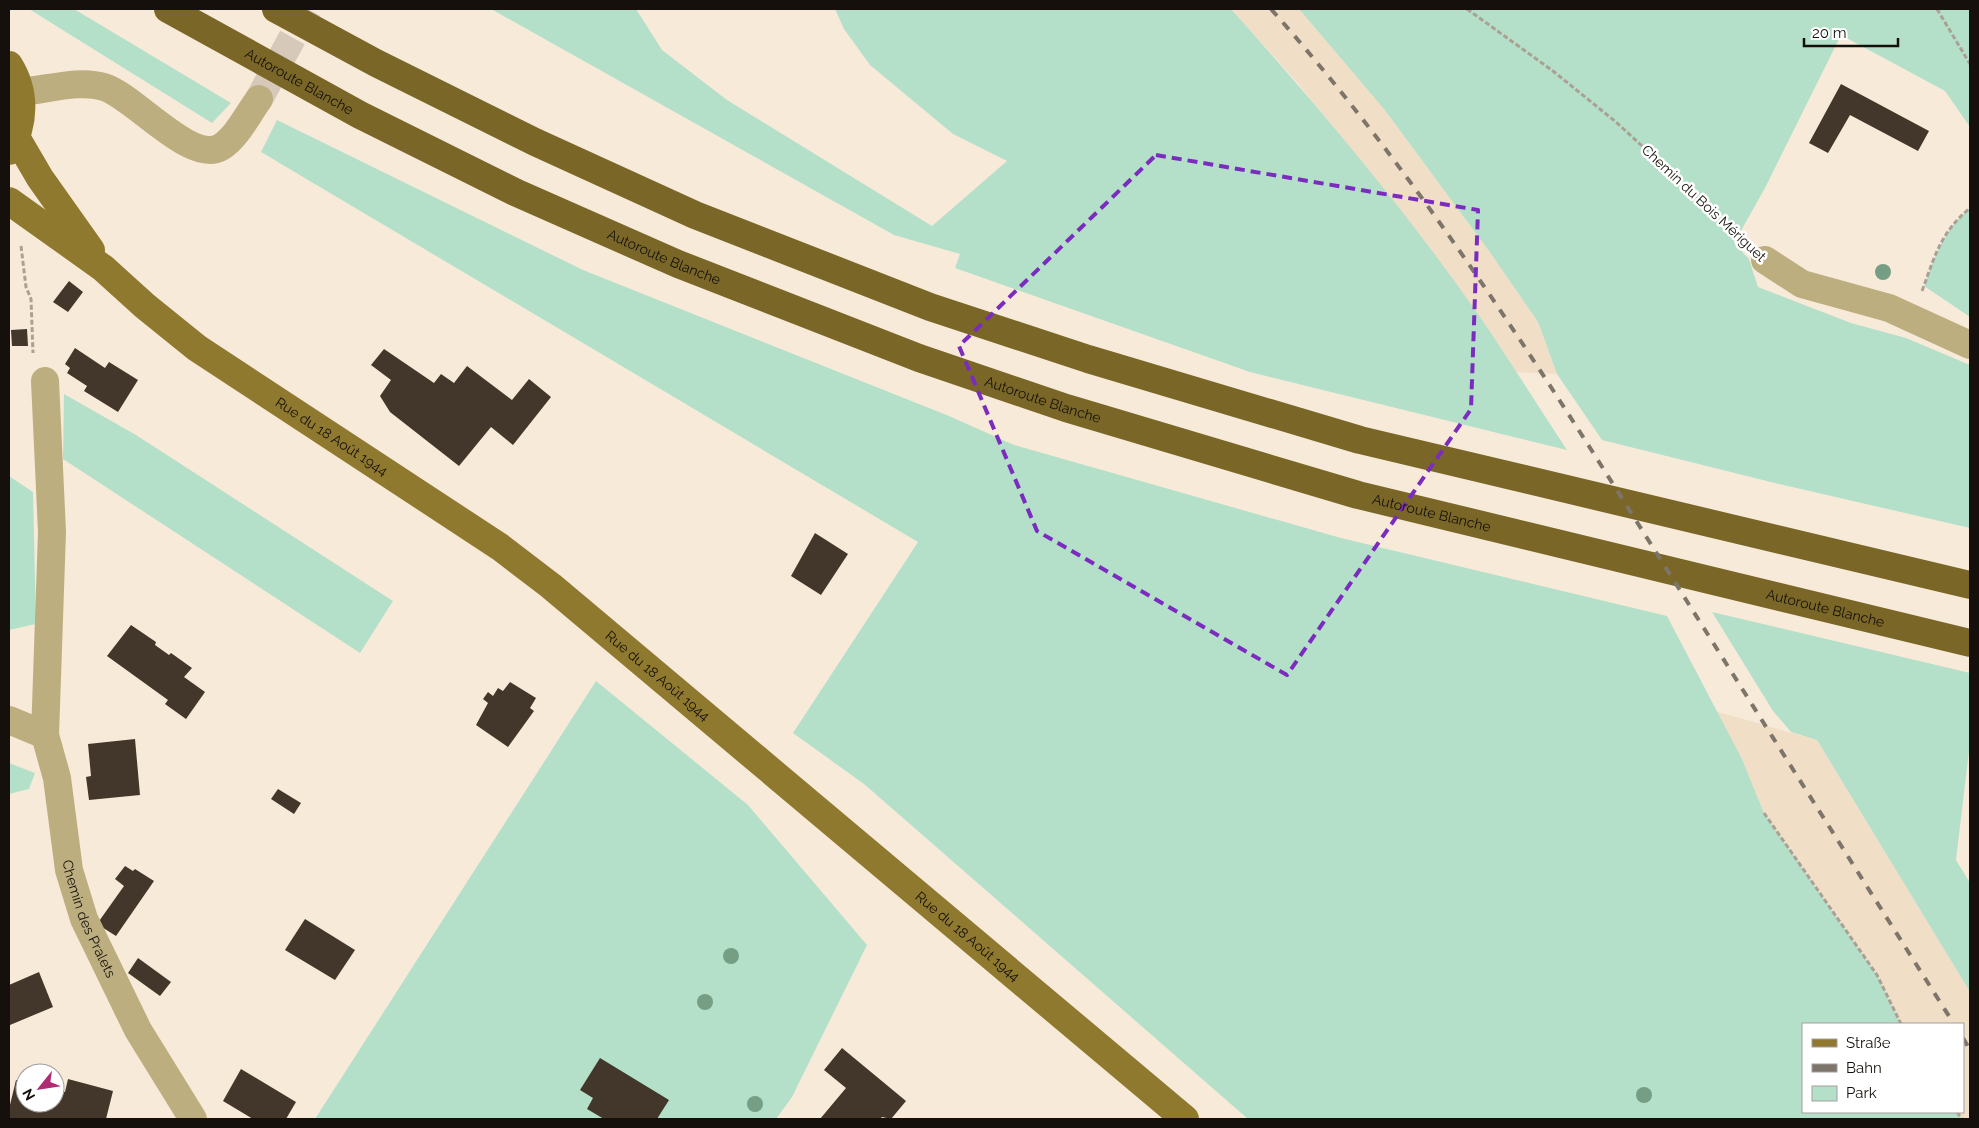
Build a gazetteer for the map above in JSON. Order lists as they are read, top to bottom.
{
  "streets": {
    "highway": ["Autoroute Blanche"],
    "main road": ["Rue du 18 Août 1944"],
    "street": ["Chemin du Bois Mériguet", "Chemin des Pralets"]
  },
  "legend": ["Straße", "Bahn", "Park"],
  "scale_bar": "20 m",
  "north": "bottom left"
}
